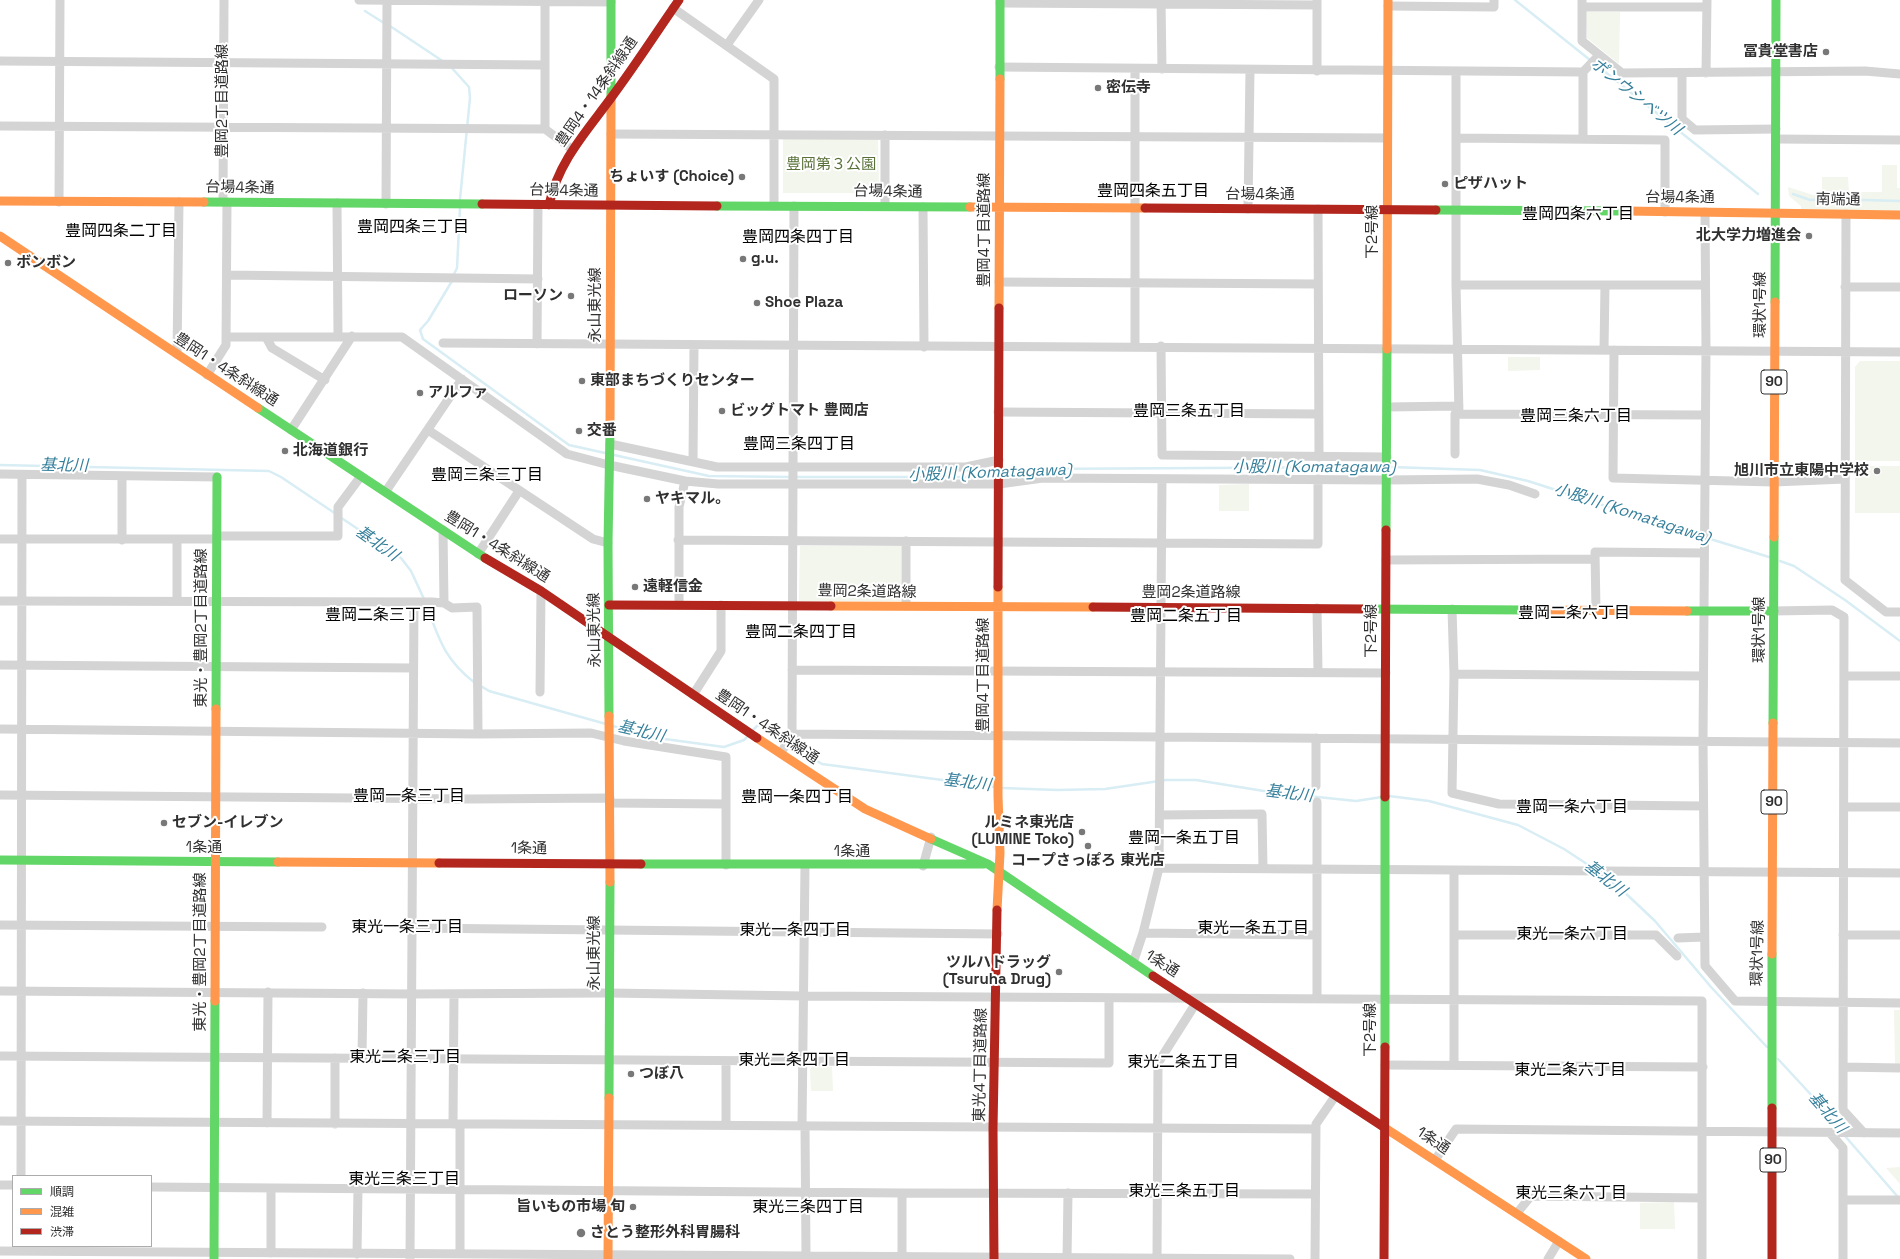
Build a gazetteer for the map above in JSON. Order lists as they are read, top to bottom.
{
  "streets": {
    "street": [
      "豊岡4・14条斜線通",
      "豊岡2丁目道路線",
      "台場4条通",
      "南端通",
      "豊岡4丁目道路線",
      "下2号線",
      "永山東光線",
      "環状1号線",
      "豊岡1・4条斜線通",
      "90",
      "豊岡2条道路線",
      "東光・豊岡2丁目道路線",
      "1条通",
      "東光4丁目道路線"
    ]
  },
  "crossings": [
    ["豊岡4・14条斜線通", "台場4条通"],
    ["豊岡4・14条斜線通", "永山東光線"],
    ["豊岡2丁目道路線", "台場4条通"],
    ["台場4条通", "南端通"],
    ["台場4条通", "豊岡4丁目道路線"],
    ["台場4条通", "下2号線"],
    ["台場4条通", "永山東光線"],
    ["台場4条通", "環状1号線"],
    ["南端通", "環状1号線"],
    ["豊岡4丁目道路線", "豊岡2条道路線"],
    ["豊岡4丁目道路線", "1条通"],
    ["豊岡4丁目道路線", "東光4丁目道路線"],
    ["下2号線", "豊岡2条道路線"],
    ["下2号線", "1条通"],
    ["永山東光線", "豊岡1・4条斜線通"],
    ["永山東光線", "豊岡2条道路線"],
    ["永山東光線", "1条通"],
    ["環状1号線", "豊岡2条道路線"],
    ["豊岡1・4条斜線通", "1条通"],
    ["東光・豊岡2丁目道路線", "1条通"],
    ["1条通", "東光4丁目道路線"]
  ],
  "districts": [
    "豊岡四条五丁目",
    "豊岡四条六丁目",
    "豊岡四条三丁目",
    "豊岡四条二丁目",
    "豊岡四条四丁目",
    "豊岡三条五丁目",
    "豊岡三条六丁目",
    "豊岡三条四丁目",
    "豊岡三条三丁目",
    "豊岡二条六丁目",
    "豊岡二条三丁目",
    "豊岡二条五丁目",
    "豊岡二条四丁目",
    "豊岡一条三丁目",
    "豊岡一条四丁目",
    "豊岡一条六丁目",
    "豊岡一条五丁目",
    "東光一条三丁目",
    "東光一条五丁目",
    "東光一条四丁目",
    "東光一条六丁目",
    "東光二条三丁目",
    "東光二条四丁目",
    "東光二条五丁目",
    "東光二条六丁目",
    "東光三条三丁目",
    "東光三条五丁目",
    "東光三条六丁目",
    "東光三条四丁目"
  ],
  "water": ["ポンウシベツ川", "基北川", "小股川 (Komatagawa)"],
  "parks": ["豊岡第３公園"],
  "places": [
    "冨貴堂書店",
    "密伝寺",
    "ちょいす (Choice)",
    "ピザハット",
    "北大学力増進会",
    "g.u.",
    "ボンボン",
    "ローソン",
    "Shoe Plaza",
    "東部まちづくりセンター",
    "アルファ",
    "ビッグトマト 豊岡店",
    "交番",
    "北海道銀行",
    "旭川市立東陽中学校",
    "ヤキマル。",
    "遠軽信金",
    "セブン-イレブン",
    "ルミネ東光店 (LUMINE Toko)",
    "コープさっぽろ 東光店",
    "ツルハドラッグ (Tsuruha Drug)",
    "つぼ八",
    "旨いもの市場 旬",
    "さとう整形外科胃腸科"
  ],
  "legend": ["順調", "混雑", "渋滞"]
}
